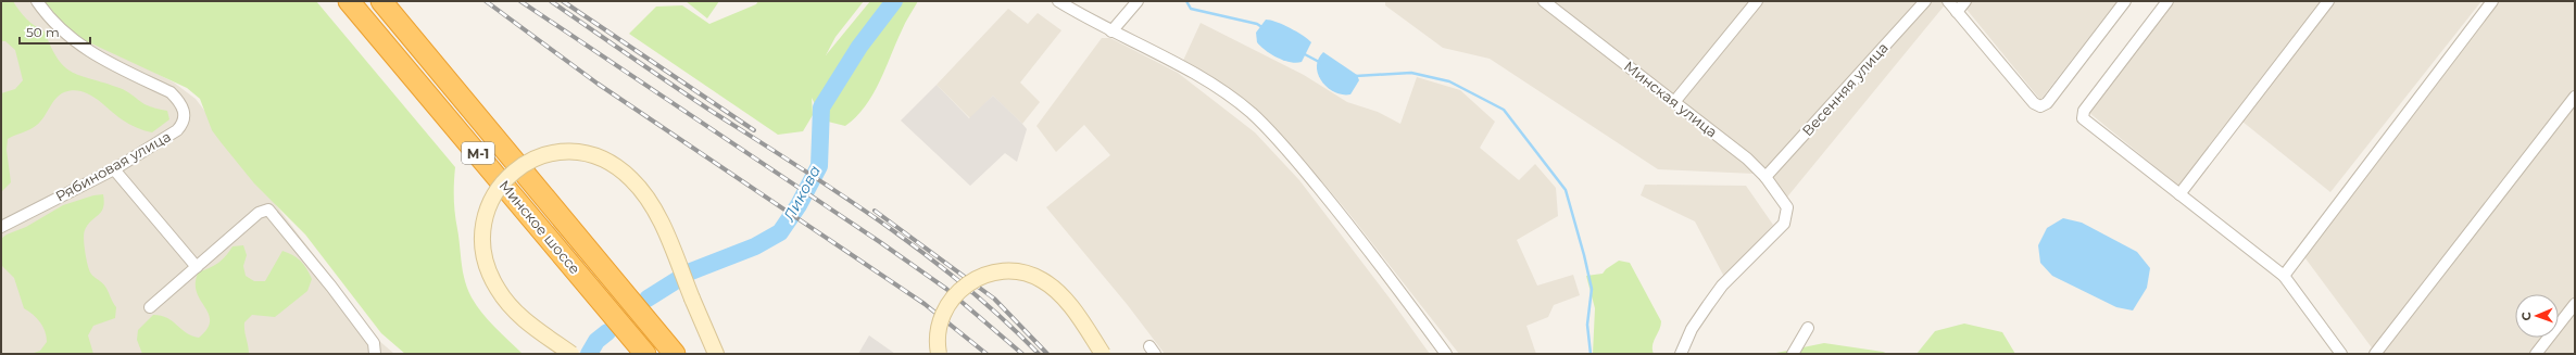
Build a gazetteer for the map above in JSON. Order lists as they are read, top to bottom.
{
  "streets": {
    "highway": ["М-1", "Минское шоссе"],
    "street": ["Весенняя улица", "Минская улица", "Рябиновая улица"]
  },
  "crossings": [
    ["Весенняя улица", "Минская улица"]
  ],
  "water": ["Ликова"],
  "scale_bar": "50 m",
  "north": "left"
}
